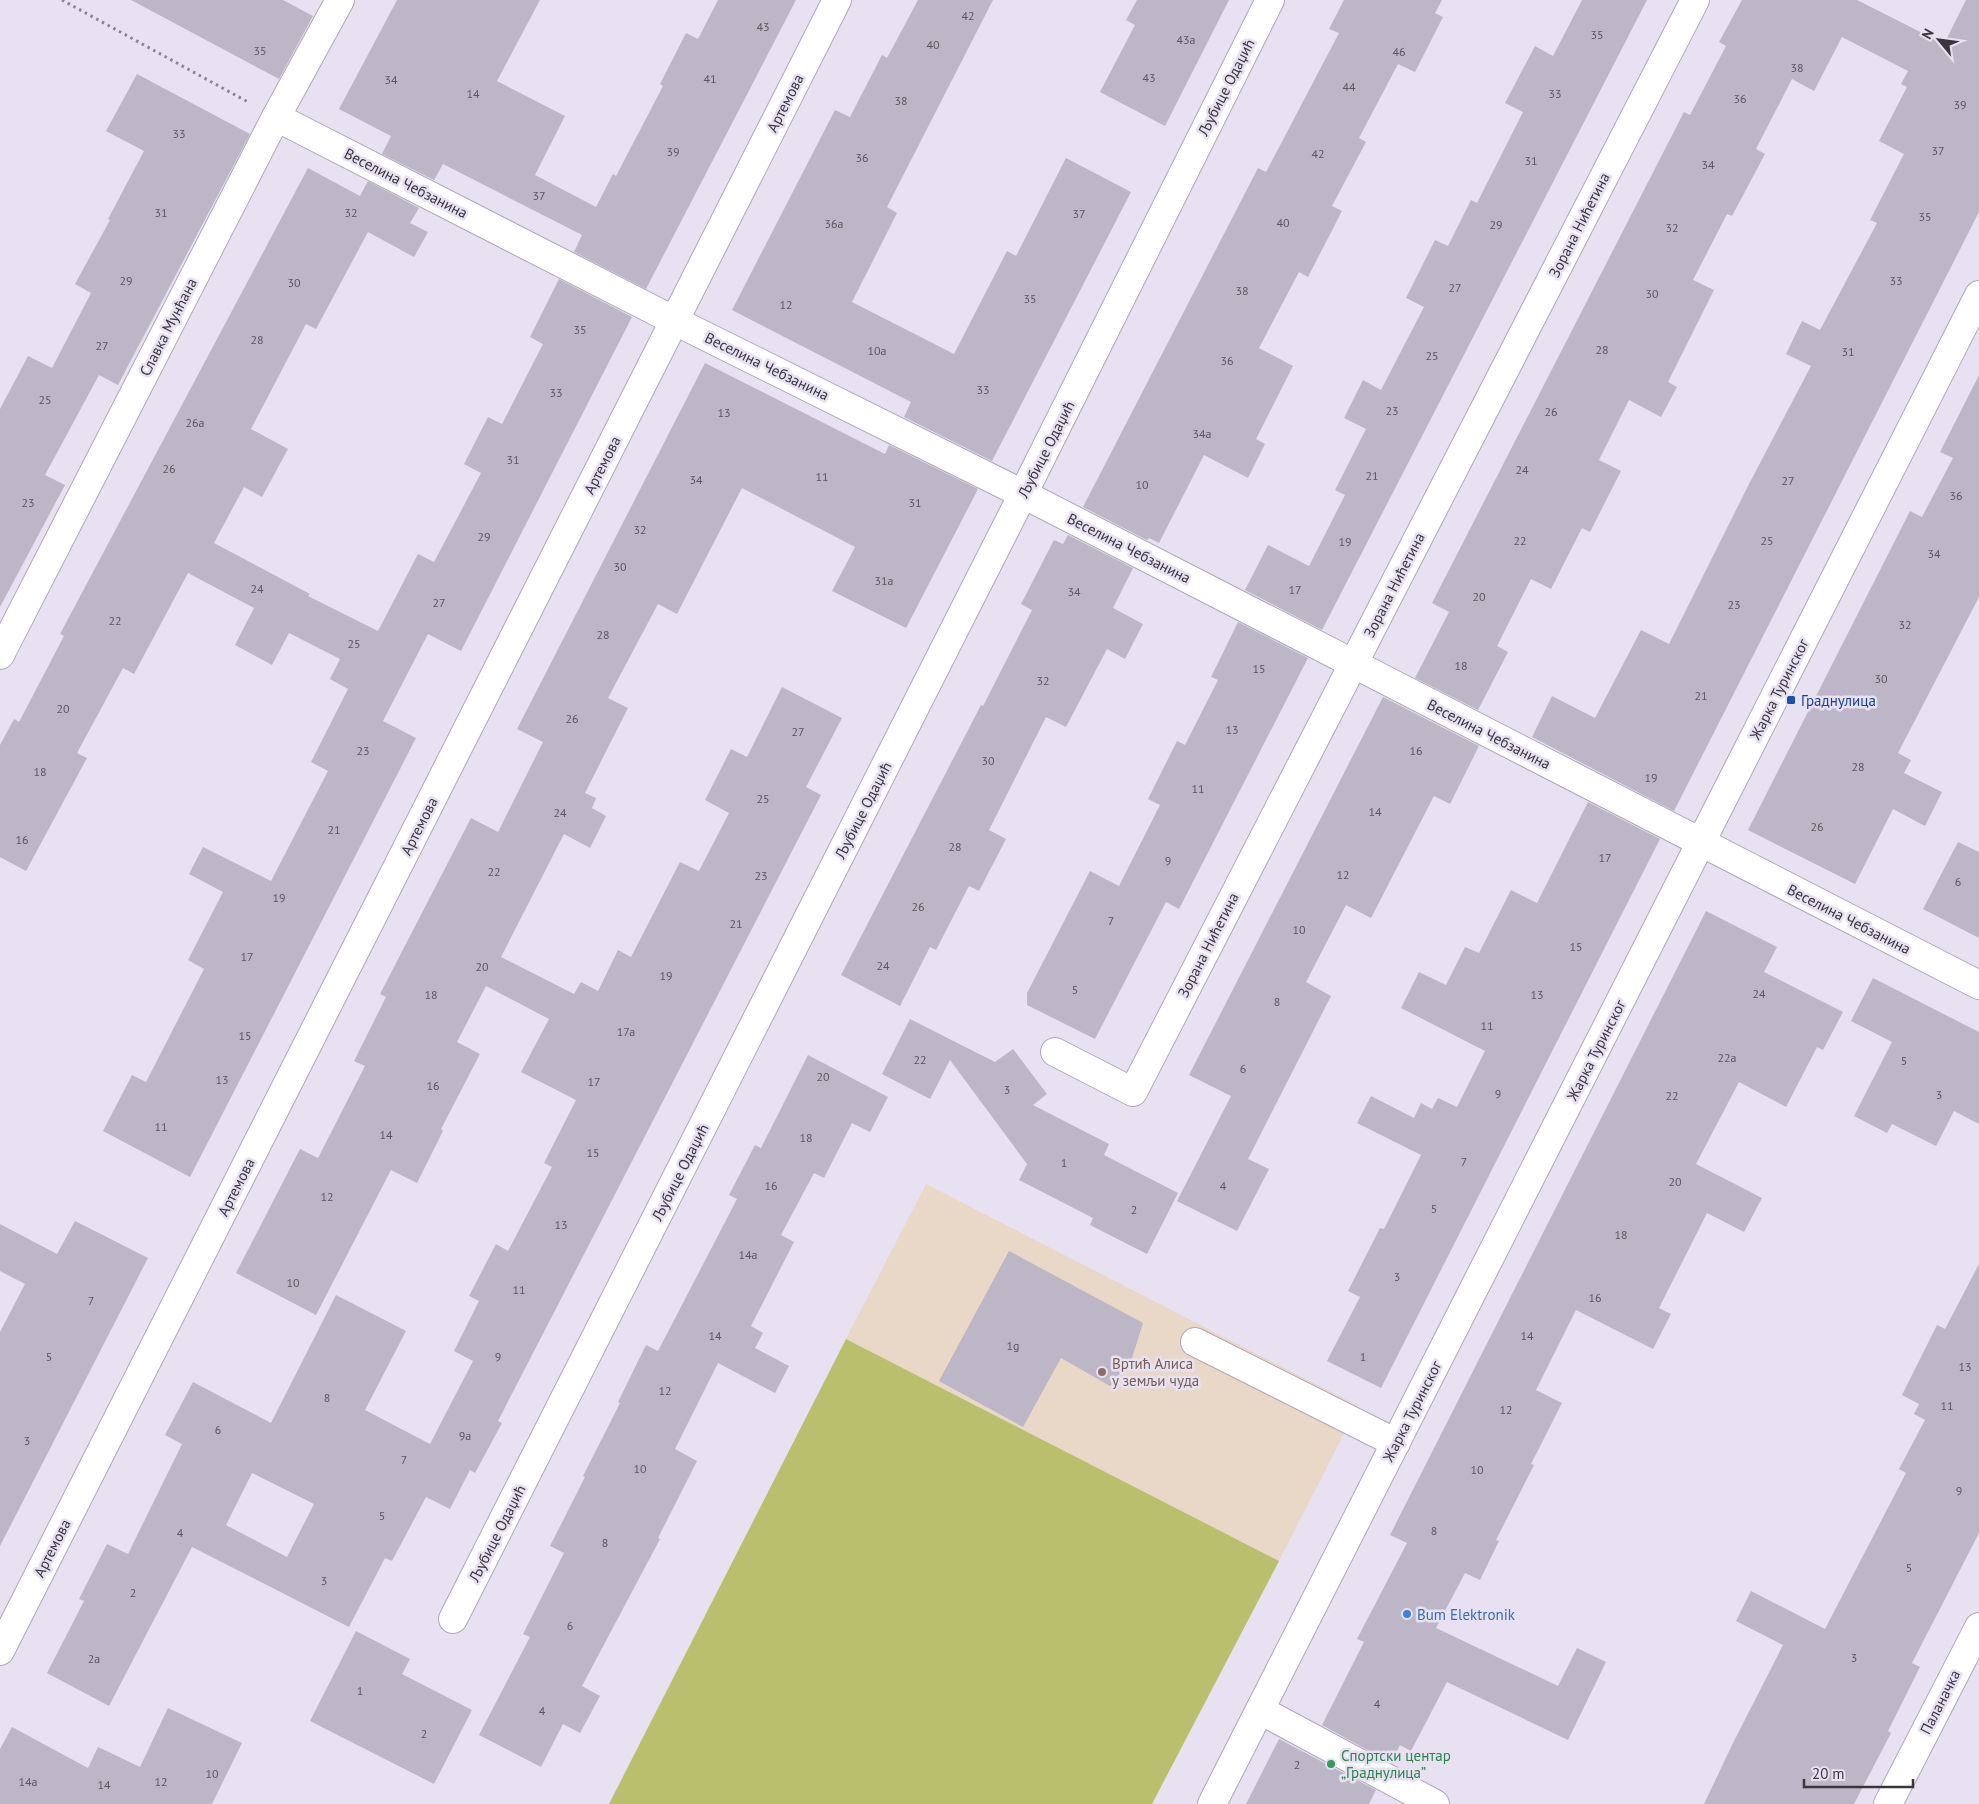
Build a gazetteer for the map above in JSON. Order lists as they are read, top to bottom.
{
  "streets": {
    "street": [
      "Љубице Одаџић",
      "Артемова",
      "Веселина Чебзанина",
      "Зорана Нићетина",
      "Славка Мунћана",
      "Жарка Туринског",
      "Паланачка"
    ]
  },
  "crossings": [
    ["Љубице Одаџић", "Веселина Чебзанина"],
    ["Артемова", "Веселина Чебзанина"],
    ["Веселина Чебзанина", "Зорана Нићетина"],
    ["Веселина Чебзанина", "Славка Мунћана"],
    ["Веселина Чебзанина", "Жарка Туринског"]
  ],
  "places": {
    "transit": ["Граднулица"],
    "other": ["Вртић Алиса у земљи чуда", "Bum Elektronik", "Спортски центар „Граднулица”"]
  },
  "house_numbers": [
    "42",
    "43",
    "35",
    "43a",
    "40",
    "35",
    "46",
    "38",
    "43",
    "41",
    "34",
    "44",
    "14",
    "33",
    "36",
    "38",
    "39",
    "33",
    "37",
    "39",
    "42",
    "36",
    "31",
    "34",
    "37",
    "31",
    "32",
    "37",
    "35",
    "40",
    "36a",
    "29",
    "32",
    "29",
    "33",
    "30",
    "27",
    "38",
    "30",
    "35",
    "12",
    "35",
    "28",
    "27",
    "28",
    "10a",
    "31",
    "25",
    "36",
    "33",
    "33",
    "25",
    "23",
    "26",
    "13",
    "26a",
    "34a",
    "31",
    "26",
    "24",
    "21",
    "11",
    "34",
    "27",
    "10",
    "36",
    "23",
    "31",
    "32",
    "29",
    "22",
    "25",
    "19",
    "34",
    "30",
    "31a",
    "24",
    "17",
    "34",
    "20",
    "27",
    "23",
    "22",
    "32",
    "28",
    "25",
    "18",
    "15",
    "30",
    "32",
    "21",
    "20",
    "26",
    "13",
    "27",
    "23",
    "16",
    "30",
    "28",
    "18",
    "19",
    "11",
    "25",
    "14",
    "24",
    "26",
    "21",
    "16",
    "28",
    "17",
    "9",
    "22",
    "12",
    "23",
    "6",
    "19",
    "26",
    "7",
    "21",
    "10",
    "15",
    "17",
    "24",
    "20",
    "19",
    "5",
    "24",
    "18",
    "13",
    "8",
    "11",
    "17a",
    "15",
    "22a",
    "22",
    "5",
    "6",
    "20",
    "13",
    "17",
    "16",
    "3",
    "9",
    "3",
    "22",
    "11",
    "14",
    "18",
    "15",
    "7",
    "1",
    "20",
    "16",
    "4",
    "12",
    "5",
    "2",
    "13",
    "18",
    "14a",
    "3",
    "10",
    "11",
    "16",
    "7",
    "14",
    "14",
    "1g",
    "5",
    "9",
    "1",
    "13",
    "12",
    "8",
    "11",
    "12",
    "6",
    "9a",
    "3",
    "7",
    "10",
    "10",
    "9",
    "5",
    "8",
    "4",
    "8",
    "5",
    "3",
    "2",
    "6",
    "3",
    "2a",
    "1",
    "4",
    "4",
    "2",
    "2",
    "10",
    "14a",
    "12",
    "14"
  ],
  "scale_bar": "20 m",
  "north": "top left"
}
